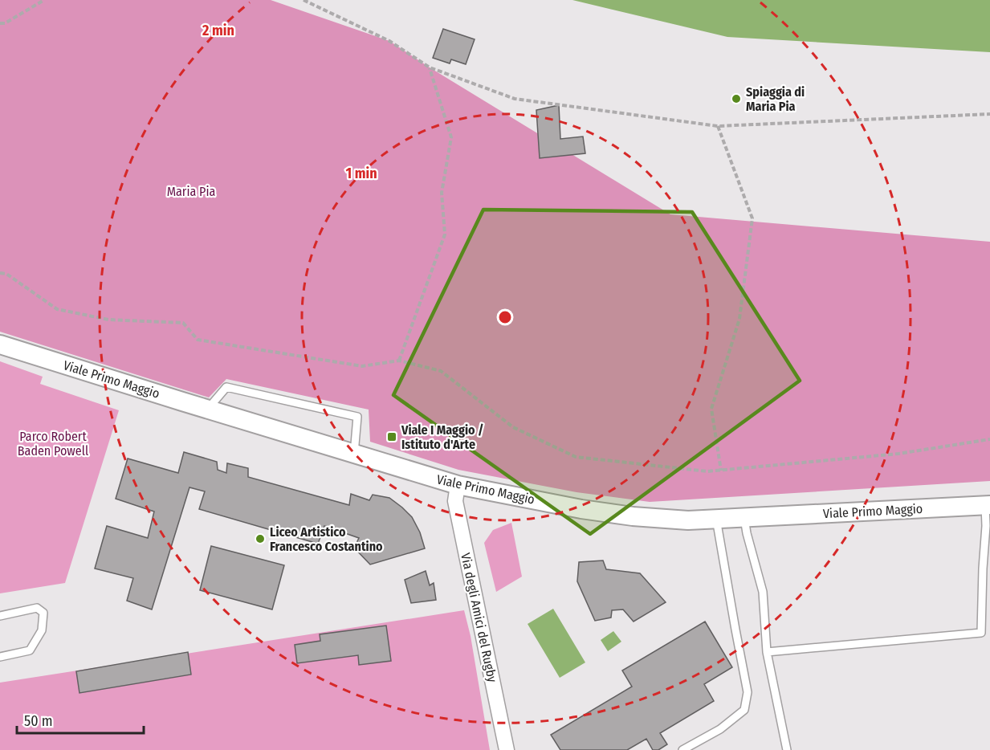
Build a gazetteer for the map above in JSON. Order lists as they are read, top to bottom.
{
  "streets": {
    "street": ["Viale Primo Maggio", "Via degli Amici del Rugby"]
  },
  "crossings": [
    ["Viale Primo Maggio", "Via degli Amici del Rugby"]
  ],
  "parks": ["Maria Pia", "Parco Robert Baden Powell"],
  "places": {
    "other": ["Spiaggia di Maria Pia", "Liceo Artistico Francesco Costantino"],
    "transit": ["Viale I Maggio / Istituto d'Arte"]
  },
  "scale_bar": "50 m",
  "rings": ["2 min", "1 min"]
}
